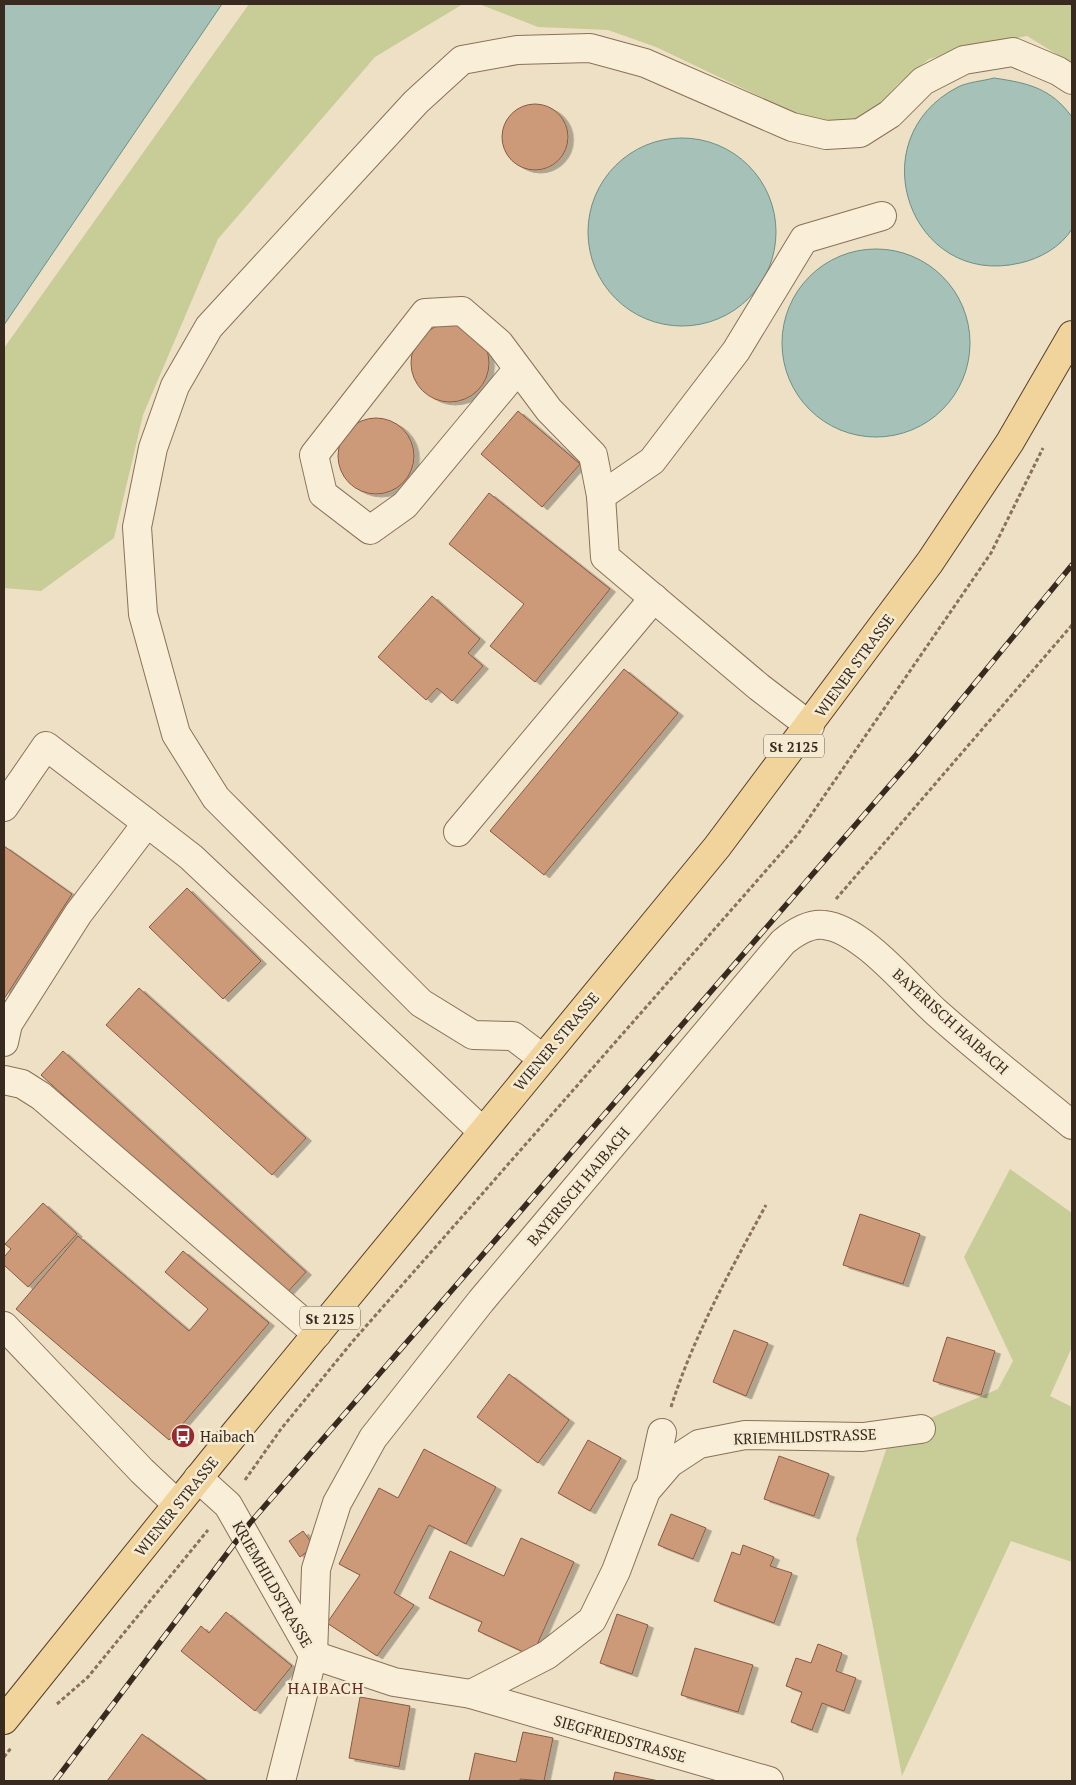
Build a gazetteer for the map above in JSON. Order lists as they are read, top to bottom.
{
  "streets": {
    "main road": ["WIENER STRASSE", "St 2125"],
    "street": ["BAYERISCH HAIBACH", "KRIEMHILDSTRASSE", "SIEGFRIEDSTRASSE"]
  },
  "crossings": [
    ["WIENER STRASSE", "KRIEMHILDSTRASSE"],
    ["BAYERISCH HAIBACH", "KRIEMHILDSTRASSE"],
    ["KRIEMHILDSTRASSE", "SIEGFRIEDSTRASSE"]
  ],
  "districts": ["HAIBACH"],
  "places": {
    "bus stop": ["Haibach"]
  }
}
